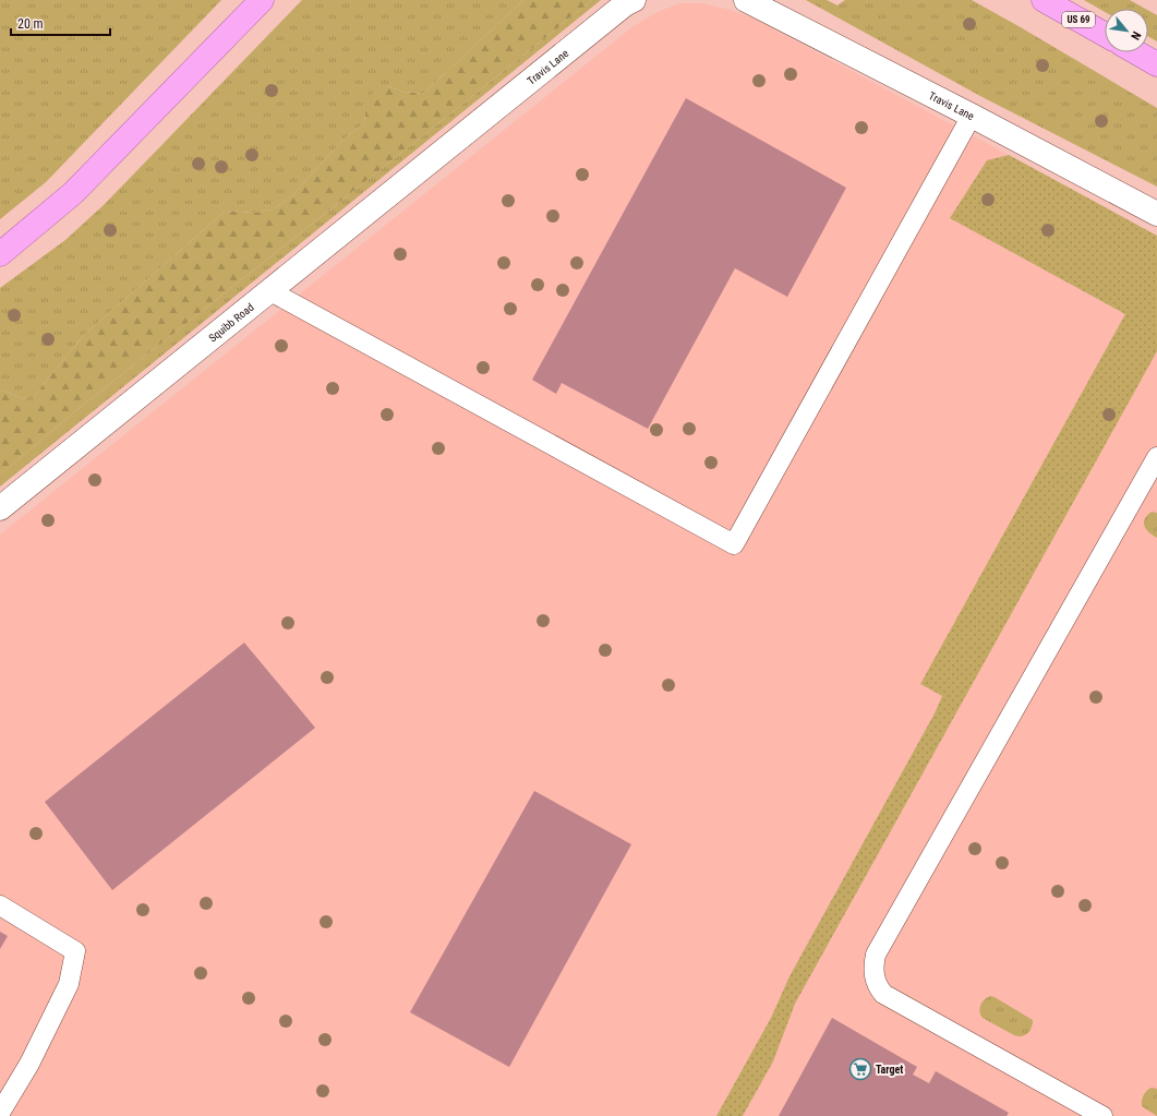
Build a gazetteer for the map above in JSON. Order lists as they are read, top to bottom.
{
  "streets": {
    "highway": ["US 69"],
    "street": ["Travis Lane", "Squibb Road"]
  },
  "crossings": [
    ["Travis Lane", "Squibb Road"]
  ],
  "places": {
    "supermarket": ["Target"]
  },
  "scale_bar": "20 m",
  "north": "bottom right"
}
